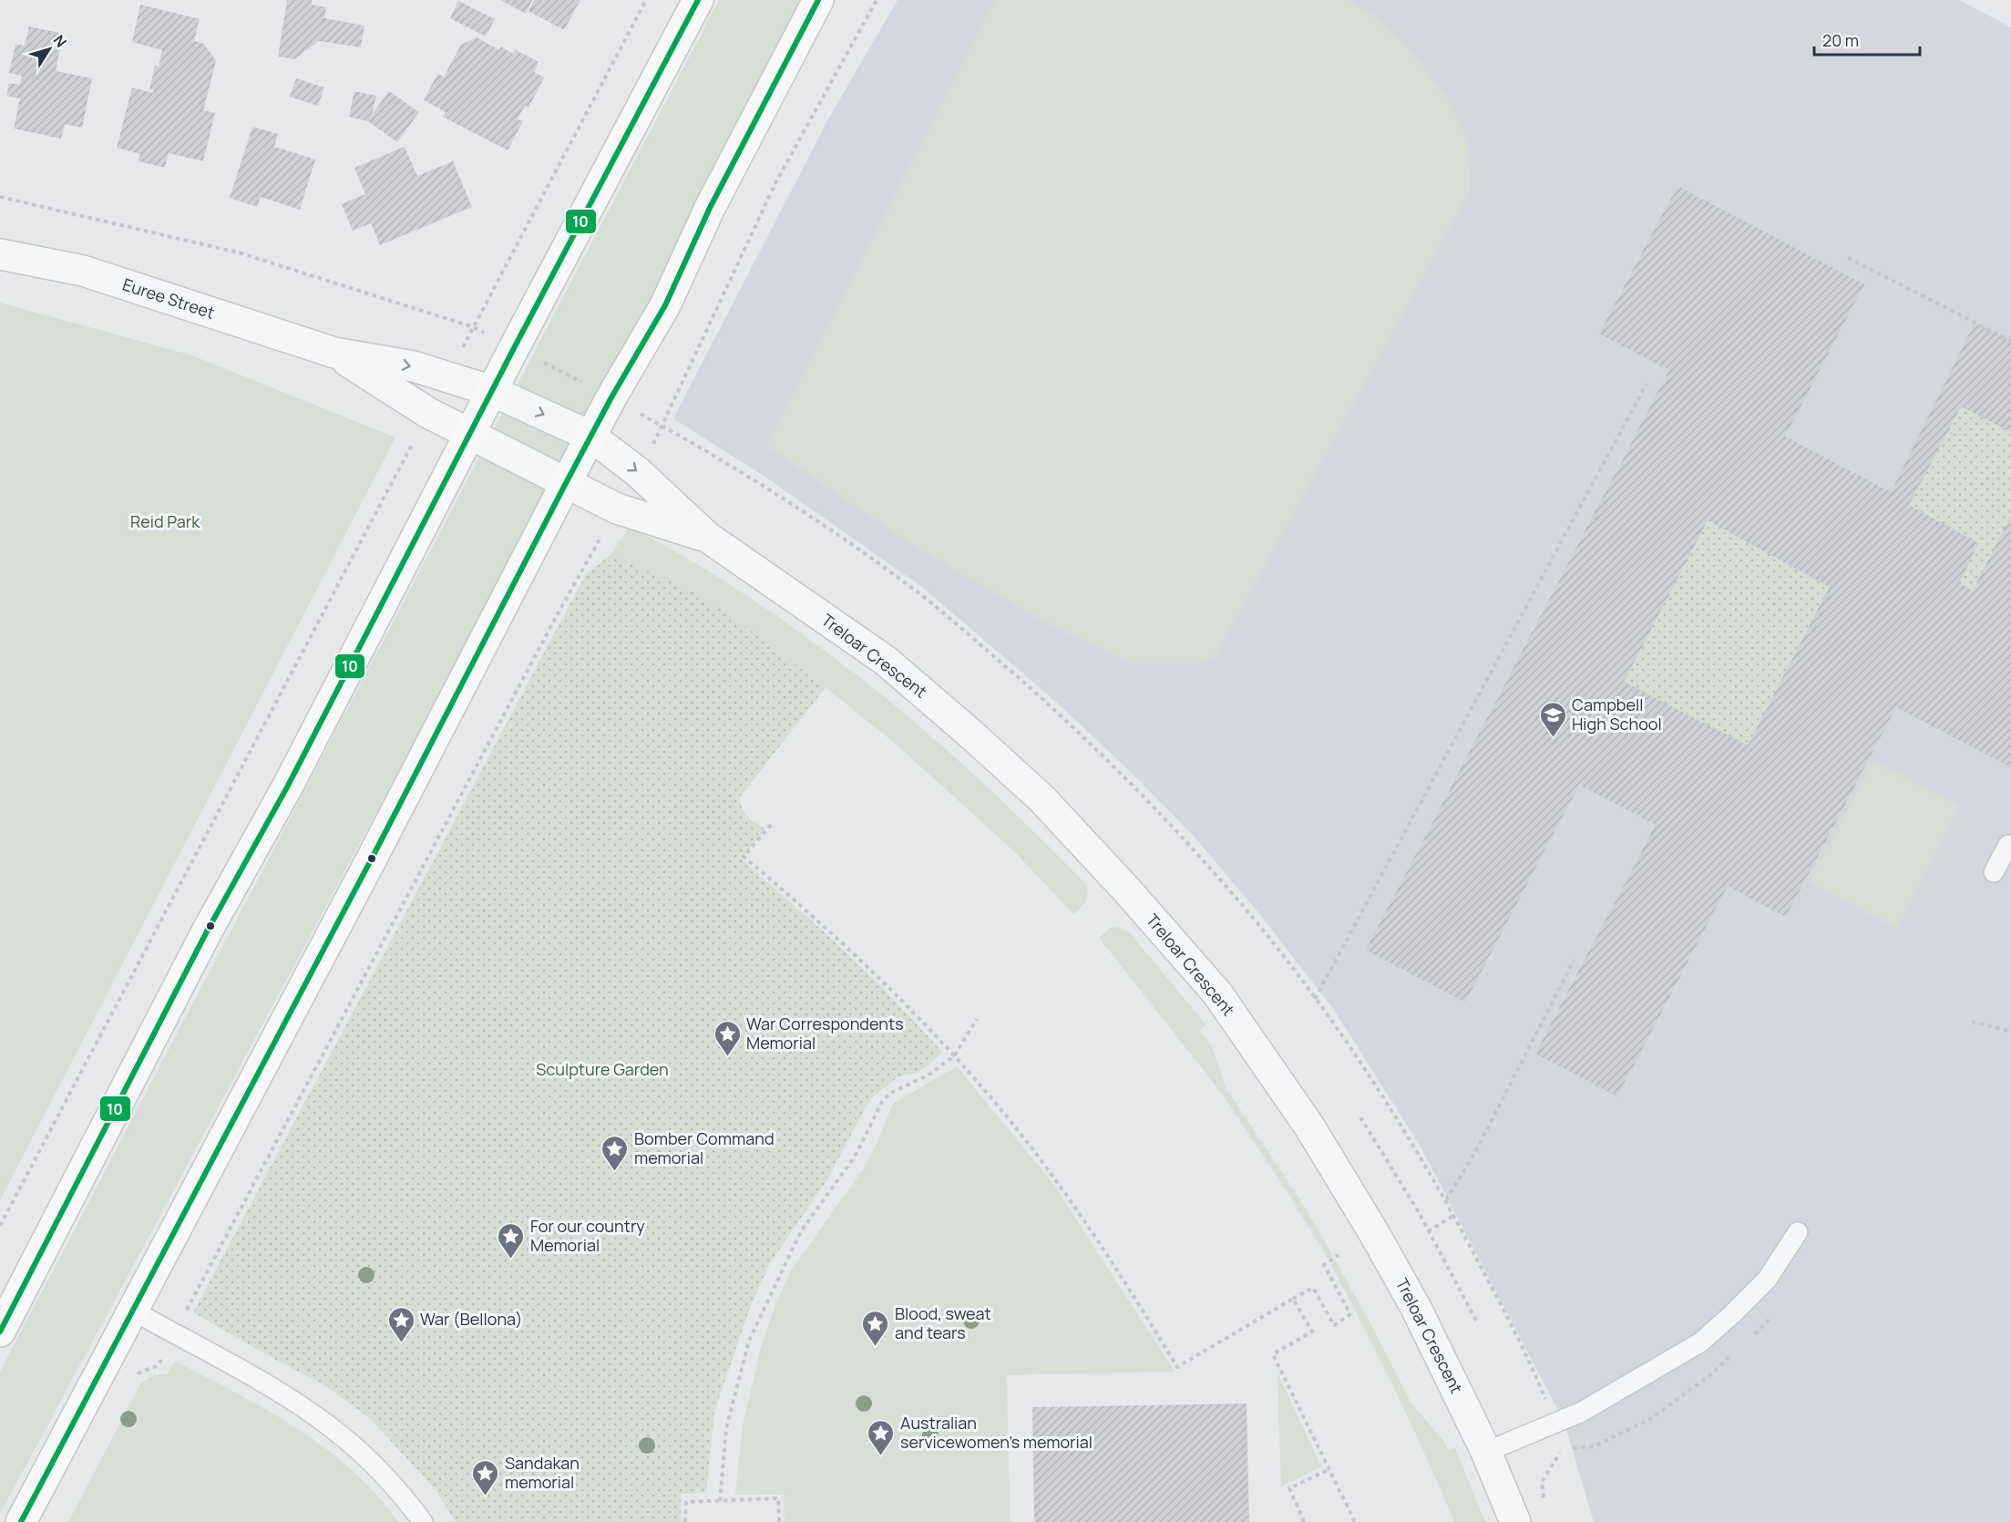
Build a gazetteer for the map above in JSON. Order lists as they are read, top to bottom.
{
  "streets": {
    "street": ["Euree Street", "Treloar Crescent"]
  },
  "crossings": [
    ["Euree Street", "Treloar Crescent"]
  ],
  "parks": ["Reid Park", "Sculpture Garden"],
  "places": {
    "school or university": ["Campbell High School"],
    "place": [
      "War Correspondents Memorial",
      "Bomber Command memorial",
      "For our country Memorial",
      "War (Bellona)",
      "Blood, sweat and tears",
      "Australian servicewomen's memorial",
      "Sandakan memorial"
    ]
  },
  "lines": ["transit line 10"],
  "scale_bar": "20 m",
  "north": "top right"
}
